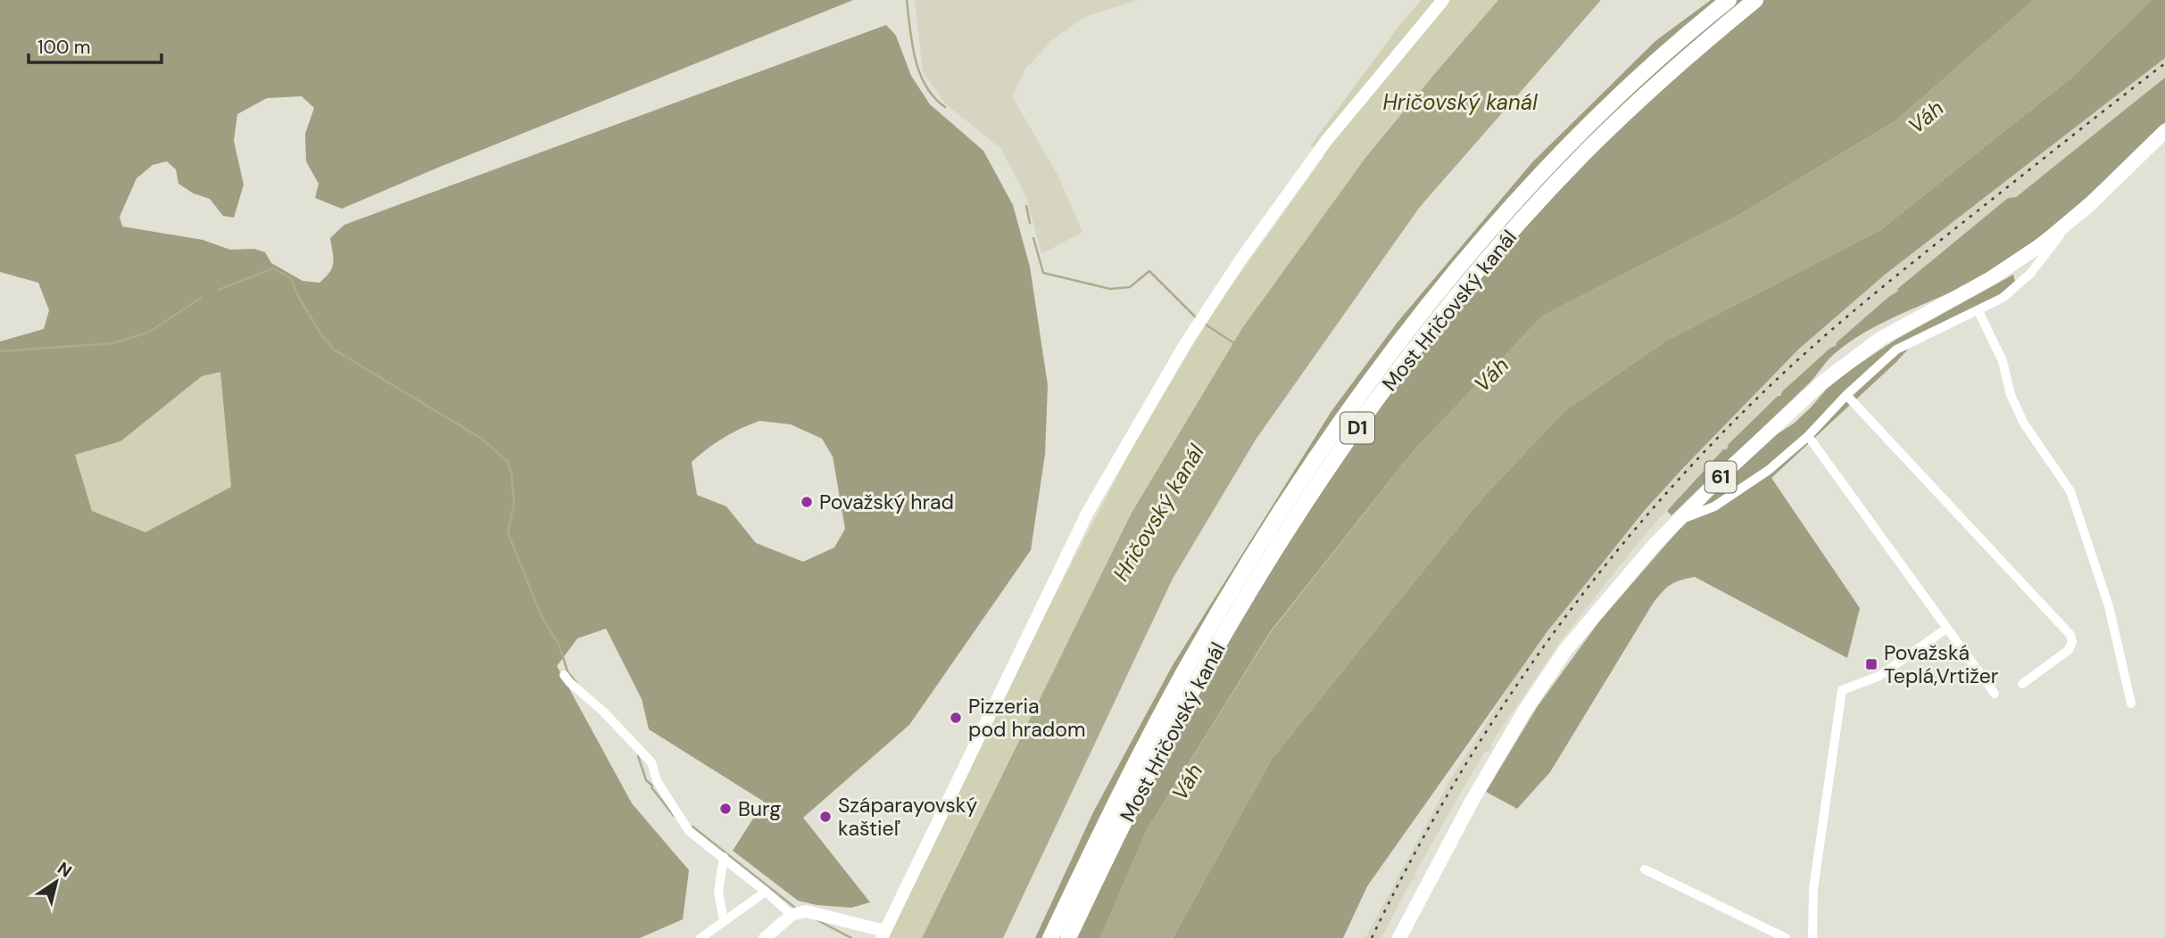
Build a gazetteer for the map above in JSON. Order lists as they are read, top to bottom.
{
  "streets": {
    "highway": ["Most Hričovský kanál", "D1"],
    "main road": ["61"]
  },
  "water": ["Hričovský kanál", "Váh"],
  "places": {
    "other": [
      "Považský hrad",
      "Pizzeria pod hradom",
      "Burg",
      "Száparayovský kaštieľ"
    ],
    "transit": ["Považská Teplá,Vrtižer"]
  },
  "scale_bar": "100 m",
  "north": "top right"
}
